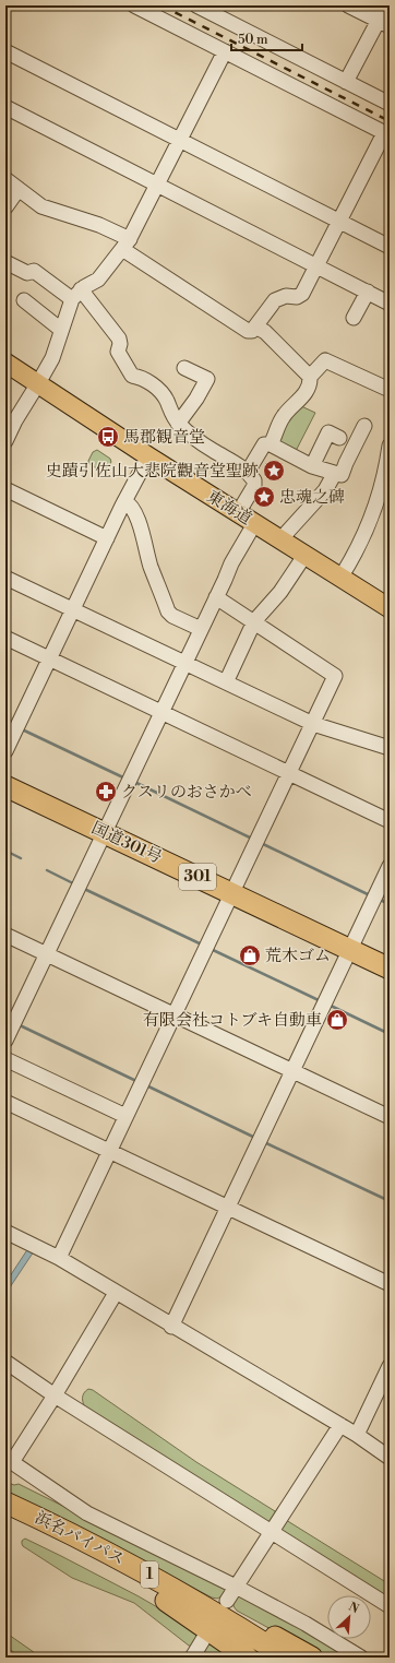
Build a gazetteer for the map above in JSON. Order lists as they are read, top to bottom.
{
  "streets": {
    "highway": [
      "国道301号",
      "301",
      "浜名バイパス",
      "1"
    ],
    "main road": ["東海道"]
  },
  "crossings": [
    ["浜名バイパス", "1"]
  ],
  "places": {
    "bus stop": ["馬郡観音堂"],
    "place": ["史蹟引佐山大悲院觀音堂聖跡", "忠魂之碑"],
    "pharmacy": ["クスリのおさかべ"],
    "shop": ["荒木ゴム", "有限会社コトブキ自動車"]
  },
  "scale_bar": "50 m",
  "north": "top right"
}
